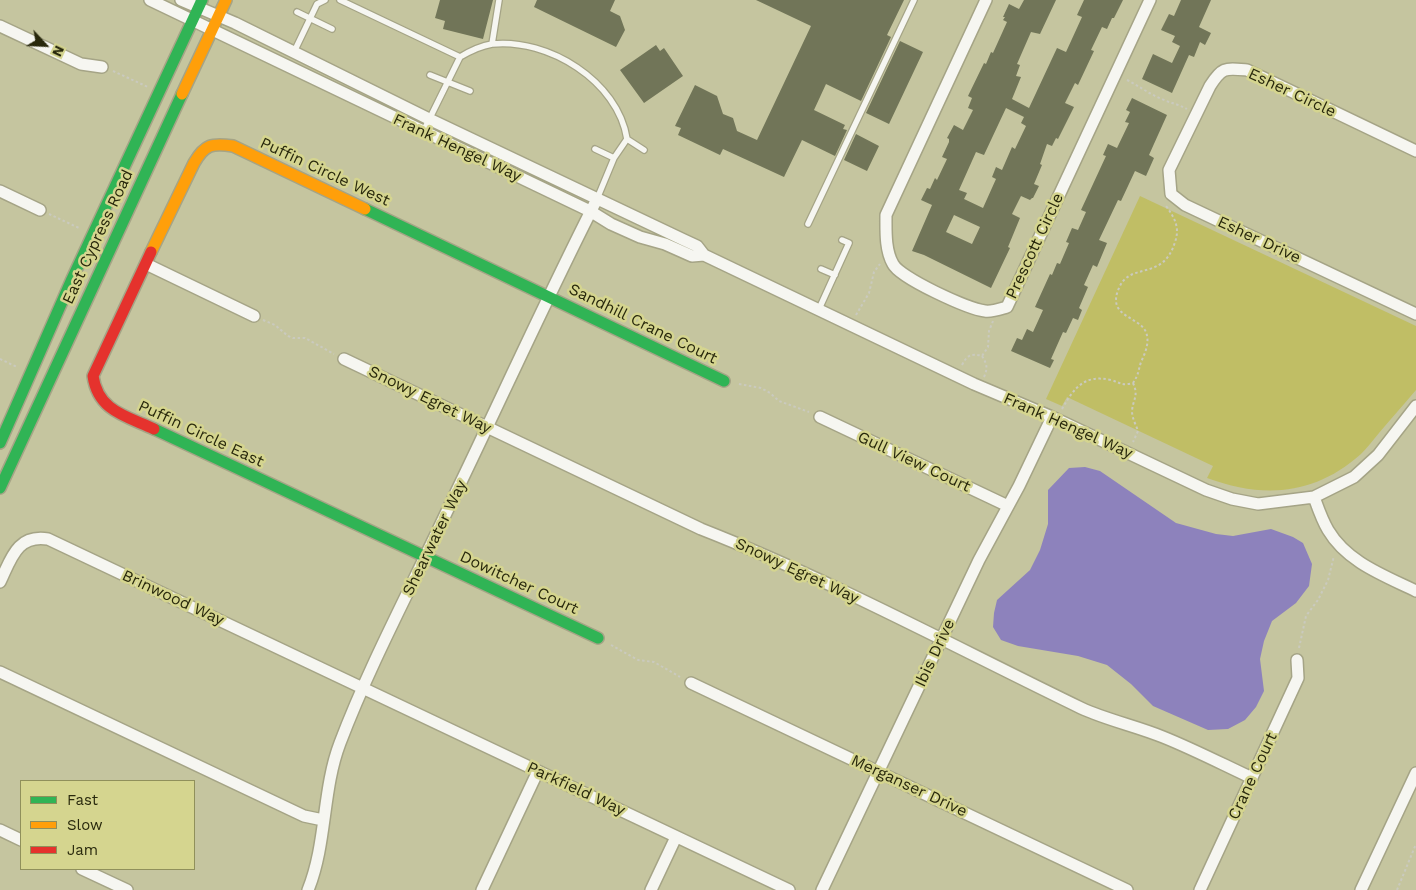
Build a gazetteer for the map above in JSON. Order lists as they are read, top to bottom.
{
  "streets": {
    "street": [
      "Esher Circle",
      "Frank Hengel Way",
      "Puffin Circle West",
      "East Cypress Road",
      "Esher Drive",
      "Prescott Circle",
      "Sandhill Crane Court",
      "Snowy Egret Way",
      "Puffin Circle East",
      "Gull View Court",
      "Shearwater Way",
      "Dowitcher Court",
      "Brinwood Way",
      "Ibis Drive",
      "Crane Court",
      "Merganser Drive",
      "Parkfield Way"
    ]
  },
  "crossings": [
    ["Esher Circle", "Esher Drive"],
    ["Frank Hengel Way", "East Cypress Road"],
    ["Frank Hengel Way", "Shearwater Way"],
    ["Frank Hengel Way", "Ibis Drive"],
    ["Puffin Circle West", "Sandhill Crane Court"],
    ["Puffin Circle West", "Puffin Circle East"],
    ["Puffin Circle West", "Shearwater Way"],
    ["Sandhill Crane Court", "Shearwater Way"],
    ["Snowy Egret Way", "Shearwater Way"],
    ["Snowy Egret Way", "Ibis Drive"],
    ["Snowy Egret Way", "Crane Court"],
    ["Puffin Circle East", "Shearwater Way"],
    ["Puffin Circle East", "Dowitcher Court"],
    ["Gull View Court", "Ibis Drive"],
    ["Shearwater Way", "Dowitcher Court"],
    ["Shearwater Way", "Brinwood Way"],
    ["Shearwater Way", "Parkfield Way"],
    ["Brinwood Way", "Parkfield Way"],
    ["Ibis Drive", "Merganser Drive"]
  ],
  "legend": ["Fast", "Slow", "Jam"],
  "north": "bottom right"
}
